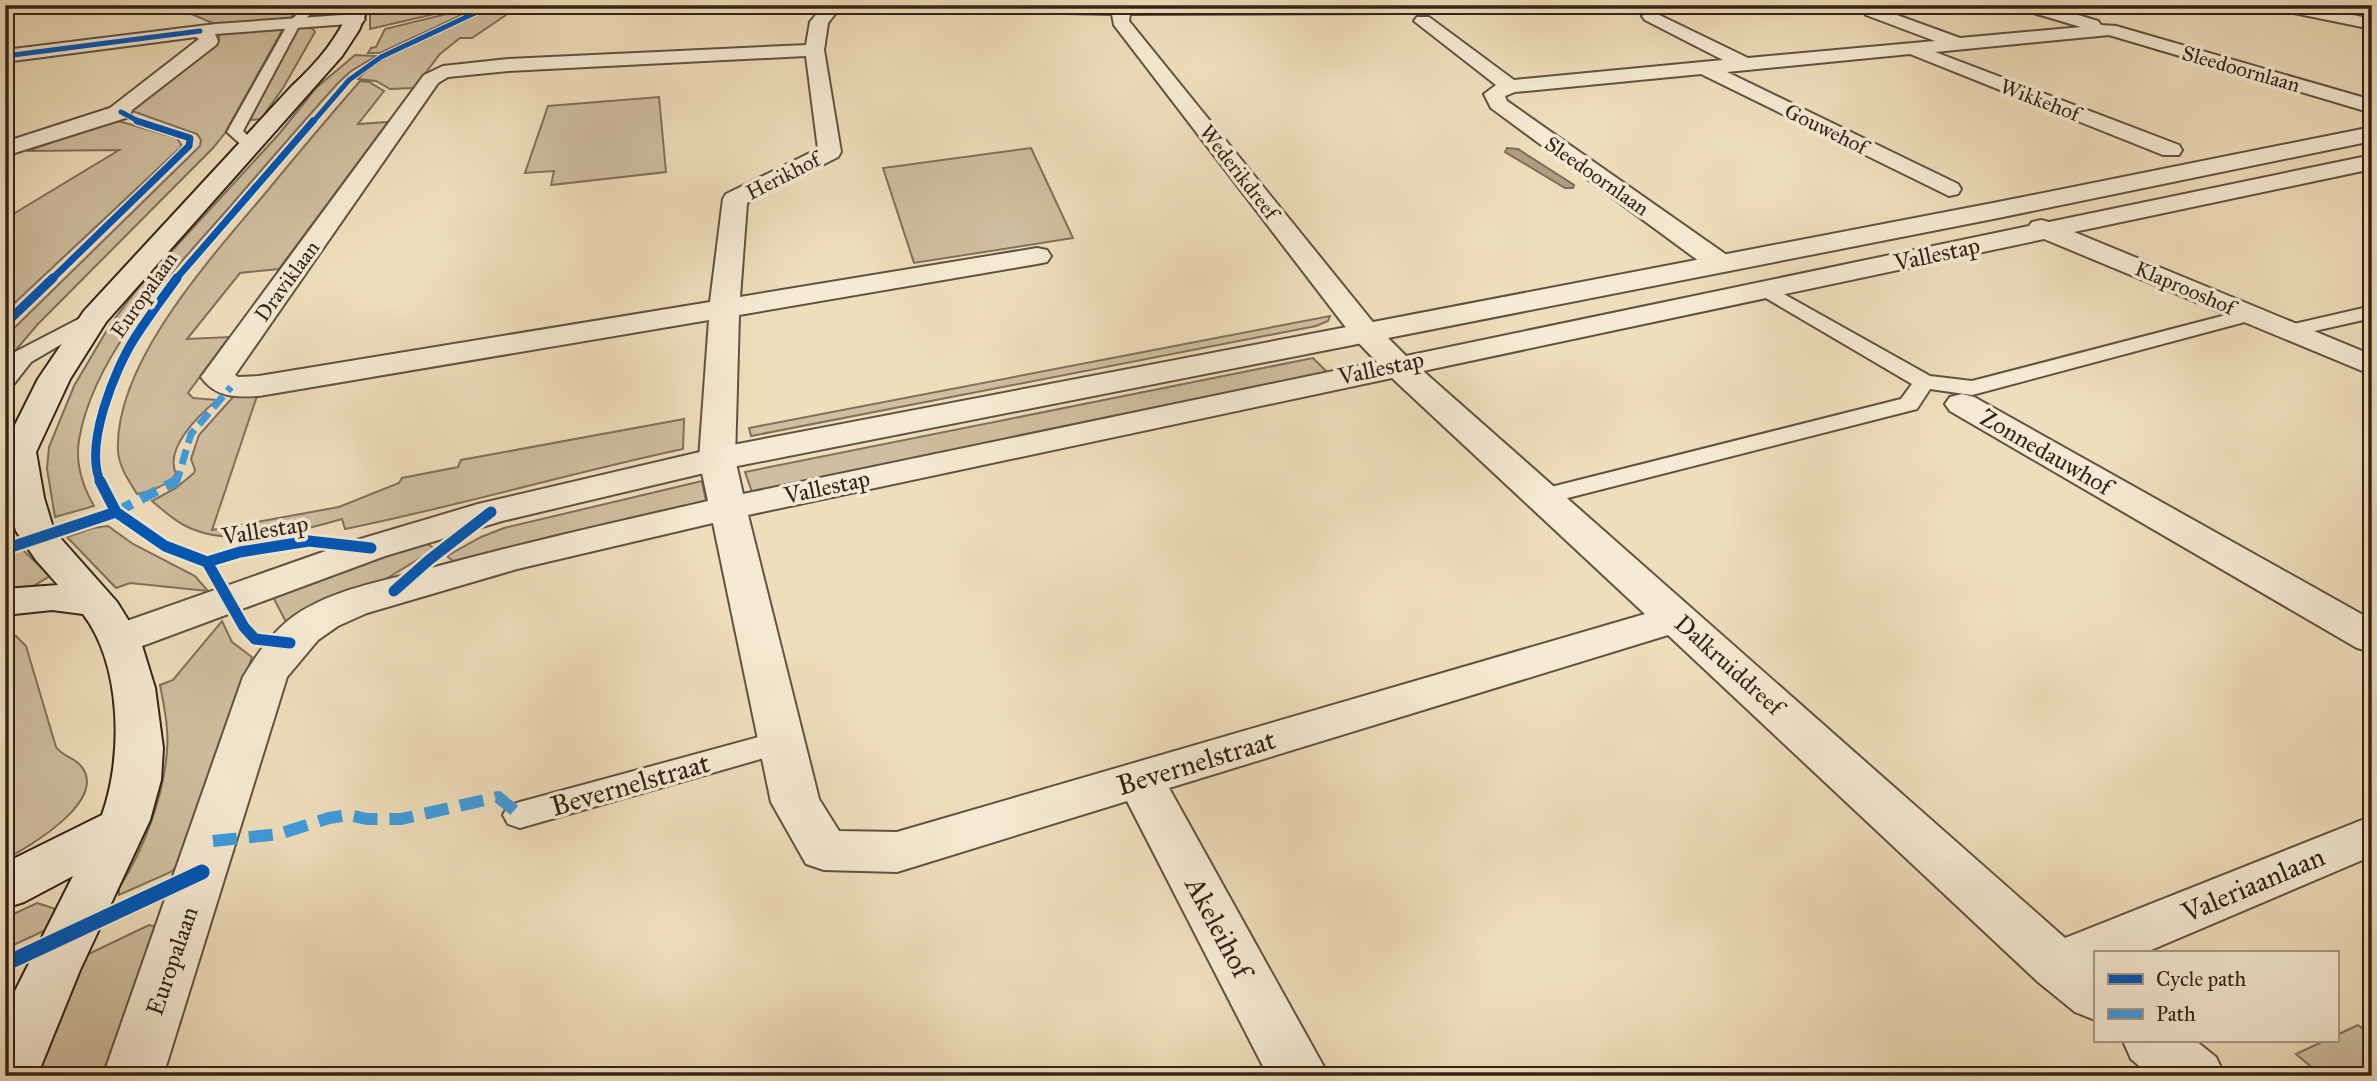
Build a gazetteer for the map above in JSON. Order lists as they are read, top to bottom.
{
  "streets": {
    "street": [
      "Sleedoornlaan",
      "Wikkehof",
      "Gouwehof",
      "Wederikdreef",
      "Herikhof",
      "Vallestap",
      "Draviklaan",
      "Klaprooshof",
      "Europalaan",
      "Zonnedauwhof",
      "Dalkruiddreef",
      "Bevernelstraat",
      "Valeriaanlaan",
      "Akeleihof"
    ]
  },
  "crossings": [
    ["Sleedoornlaan", "Wikkehof"],
    ["Sleedoornlaan", "Gouwehof"],
    ["Sleedoornlaan", "Vallestap"],
    ["Wederikdreef", "Vallestap"],
    ["Wederikdreef", "Dalkruiddreef"],
    ["Herikhof", "Vallestap"],
    ["Herikhof", "Draviklaan"],
    ["Herikhof", "Bevernelstraat"],
    ["Vallestap", "Klaprooshof"],
    ["Vallestap", "Europalaan"],
    ["Vallestap", "Dalkruiddreef"],
    ["Vallestap", "Bevernelstraat"],
    ["Dalkruiddreef", "Bevernelstraat"],
    ["Dalkruiddreef", "Valeriaanlaan"],
    ["Bevernelstraat", "Akeleihof"]
  ],
  "legend": ["Cycle path", "Path"]
}
